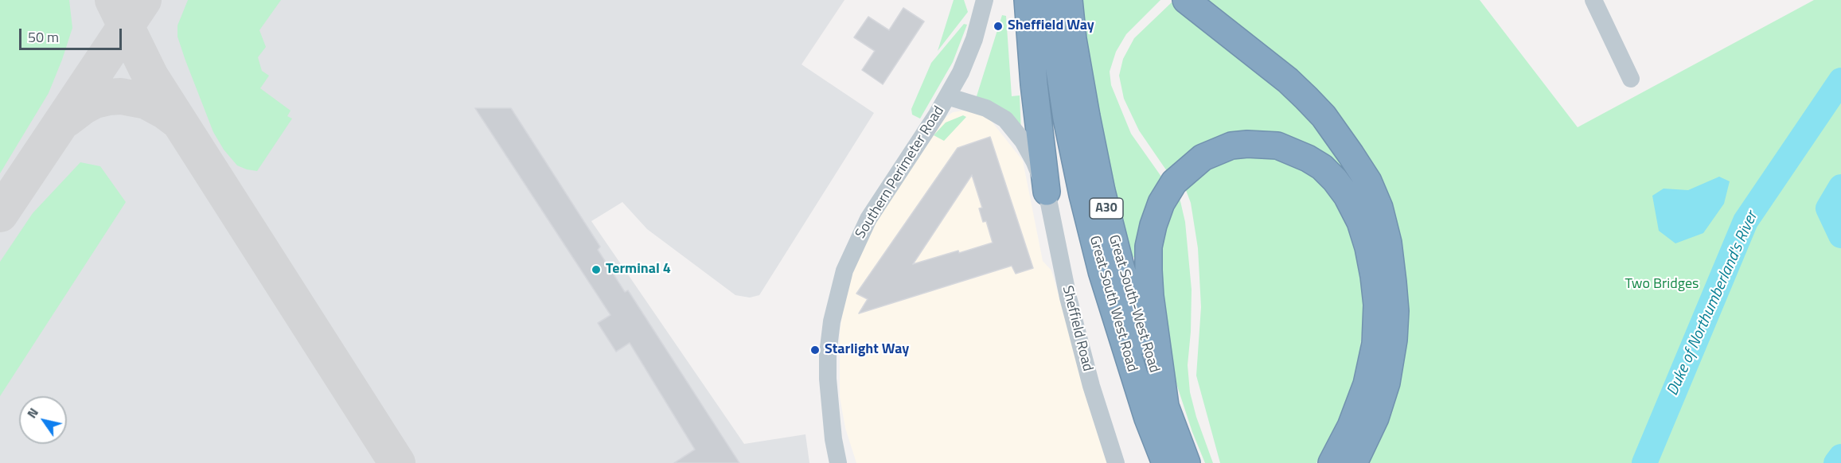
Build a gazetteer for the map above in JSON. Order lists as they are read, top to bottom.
{
  "streets": {
    "highway": ["A30", "Great South West Road", "Great South-West Road"],
    "street": ["Southern Perimeter Road", "Sheffield Road"]
  },
  "water": ["Duke of Northumberland's River"],
  "parks": ["Two Bridges"],
  "places": ["Sheffield Way", "Terminal 4", "Starlight Way"],
  "scale_bar": "50 m",
  "north": "top left"
}
